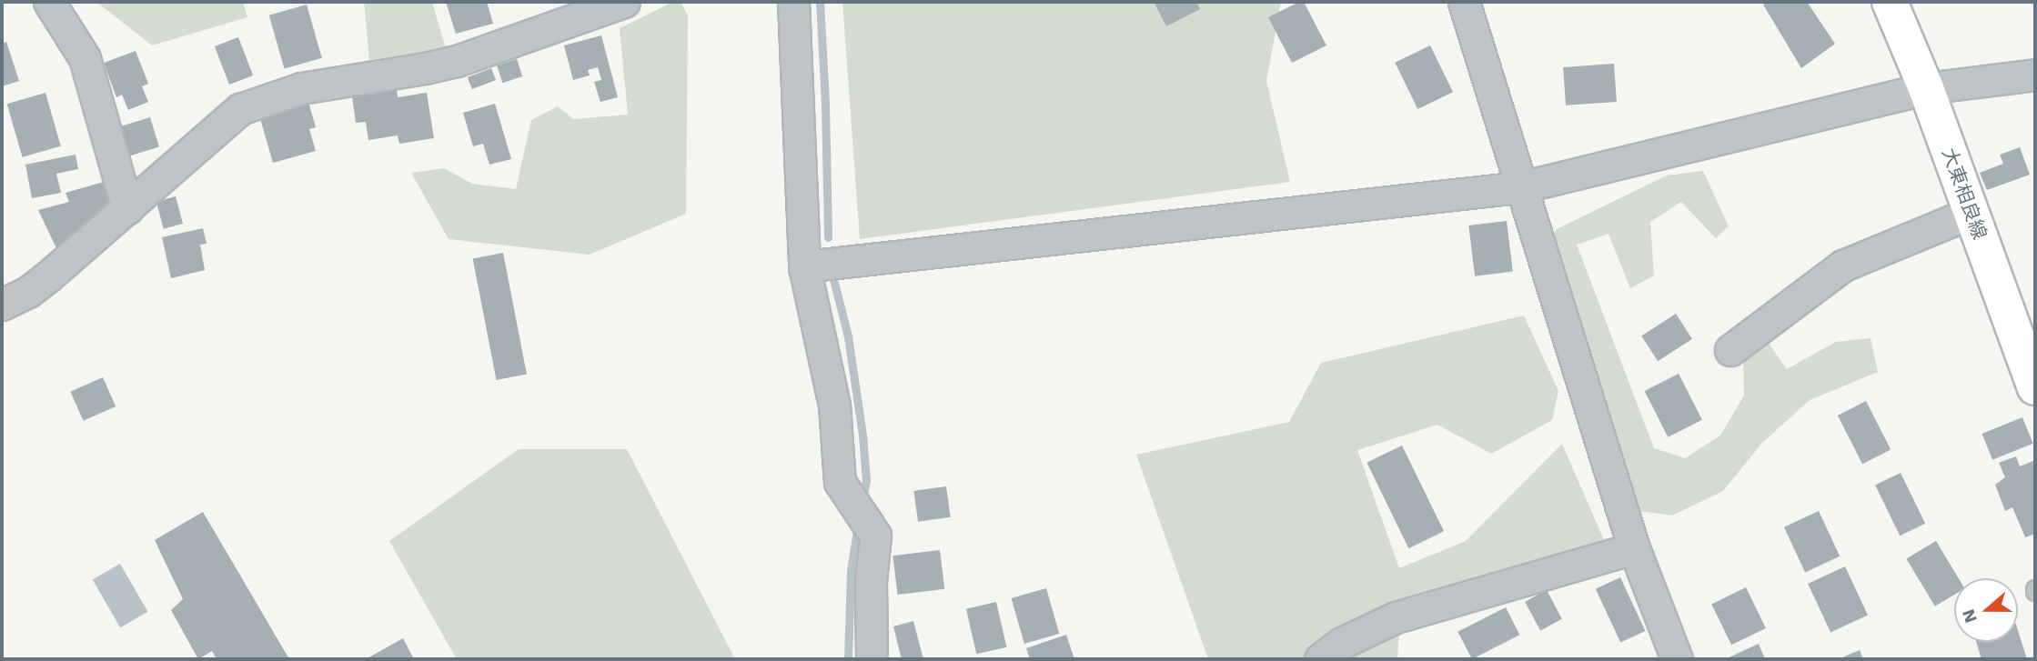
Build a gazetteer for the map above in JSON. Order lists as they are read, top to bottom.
{
  "streets": {
    "main road": ["大東相良線"]
  },
  "north": "left"
}
